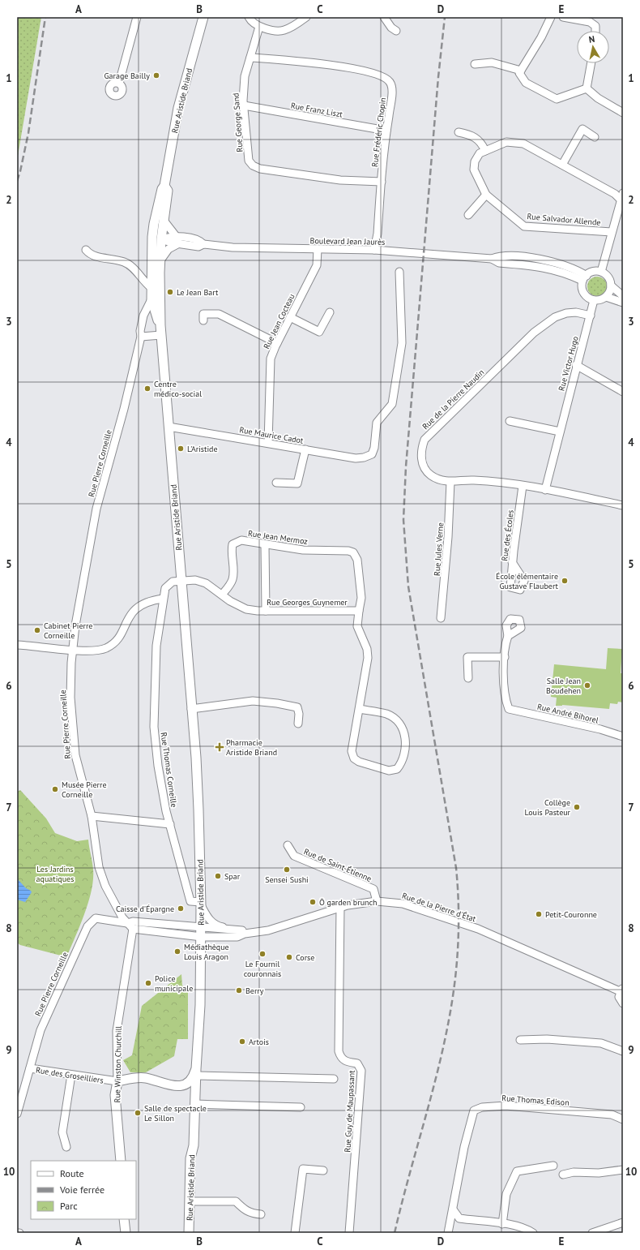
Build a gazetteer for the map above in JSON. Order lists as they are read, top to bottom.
{
  "streets": {
    "main road": ["Rue Aristide Briand", "Rue Winston Churchill", "Rue des Groseilliers"],
    "street": [
      "Rue Franz Liszt",
      "Rue George Sand",
      "Rue Frédéric Chopin",
      "Rue Salvador Allende",
      "Boulevard Jean Jaurès",
      "Rue Jean Cocteau",
      "Rue Victor Hugo",
      "Rue de la Pierre Naudin",
      "Rue Maurice Cadot",
      "Rue Pierre Corneille",
      "Rue des Écoles",
      "Rue Jean Mermoz",
      "Rue Jules Verne",
      "Rue Georges Guynemer",
      "Rue André Bihorel",
      "Rue Thomas Corneille",
      "Rue de Saint-Étienne",
      "Rue de la Pierre d'État",
      "Rue Thomas Edison",
      "Rue Guy de Maupassant"
    ]
  },
  "crossings": [
    ["Rue Aristide Briand", "Boulevard Jean Jaurès"],
    ["Rue Aristide Briand", "Rue Maurice Cadot"],
    ["Rue Aristide Briand", "Rue Pierre Corneille"],
    ["Rue Aristide Briand", "Rue Georges Guynemer"],
    ["Rue Aristide Briand", "Rue Thomas Corneille"],
    ["Rue Aristide Briand", "Rue de la Pierre d'État"],
    ["Rue Franz Liszt", "Rue George Sand"],
    ["Rue Franz Liszt", "Rue Frédéric Chopin"],
    ["Rue George Sand", "Rue Frédéric Chopin"],
    ["Rue Frédéric Chopin", "Boulevard Jean Jaurès"],
    ["Boulevard Jean Jaurès", "Rue Jean Cocteau"],
    ["Boulevard Jean Jaurès", "Rue Victor Hugo"],
    ["Rue Jean Cocteau", "Rue Maurice Cadot"],
    ["Rue Victor Hugo", "Rue de la Pierre Naudin"],
    ["Rue de la Pierre Naudin", "Rue des Écoles"],
    ["Rue de la Pierre Naudin", "Rue Jules Verne"],
    ["Rue Pierre Corneille", "Rue de la Pierre d'État"],
    ["Rue Pierre Corneille", "Rue Winston Churchill"],
    ["Rue Pierre Corneille", "Rue des Groseilliers"],
    ["Rue Jean Mermoz", "Rue Georges Guynemer"],
    ["Rue Georges Guynemer", "Rue Thomas Corneille"],
    ["Rue Thomas Corneille", "Rue de la Pierre d'État"],
    ["Rue de Saint-Étienne", "Rue de la Pierre d'État"],
    ["Rue de la Pierre d'État", "Rue Winston Churchill"],
    ["Rue de la Pierre d'État", "Rue Guy de Maupassant"],
    ["Rue Winston Churchill", "Rue des Groseilliers"]
  ],
  "parks": ["Les Jardins aquatiques"],
  "places": {
    "other": [
      "Garage Bailly",
      "Le Jean Bart",
      "Centre médico-social",
      "L'Aristide",
      "École élémentaire Gustave Flaubert",
      "Cabinet Pierre Corneille",
      "Salle Jean Boudehen",
      "Musée Pierre Corneille",
      "Collège Louis Pasteur",
      "Sensei Sushi",
      "Spar",
      "Ô garden brunch",
      "Caisse d'Épargne",
      "Petit-Couronne",
      "Médiathèque Louis Aragon",
      "Le Fournil couronnais",
      "Corse",
      "Police municipale",
      "Berry",
      "Artois",
      "Salle de spectacle Le Sillon"
    ],
    "health": ["Pharmacie Aristide Briand"]
  },
  "legend": ["Route", "Voie ferrée", "Parc"],
  "north": "top",
  "grid": {
    "columns": [
      "A",
      "B",
      "C",
      "D",
      "E"
    ],
    "rows": [
      "1",
      "2",
      "3",
      "4",
      "5",
      "6",
      "7",
      "8",
      "9",
      "10"
    ]
  }
}
